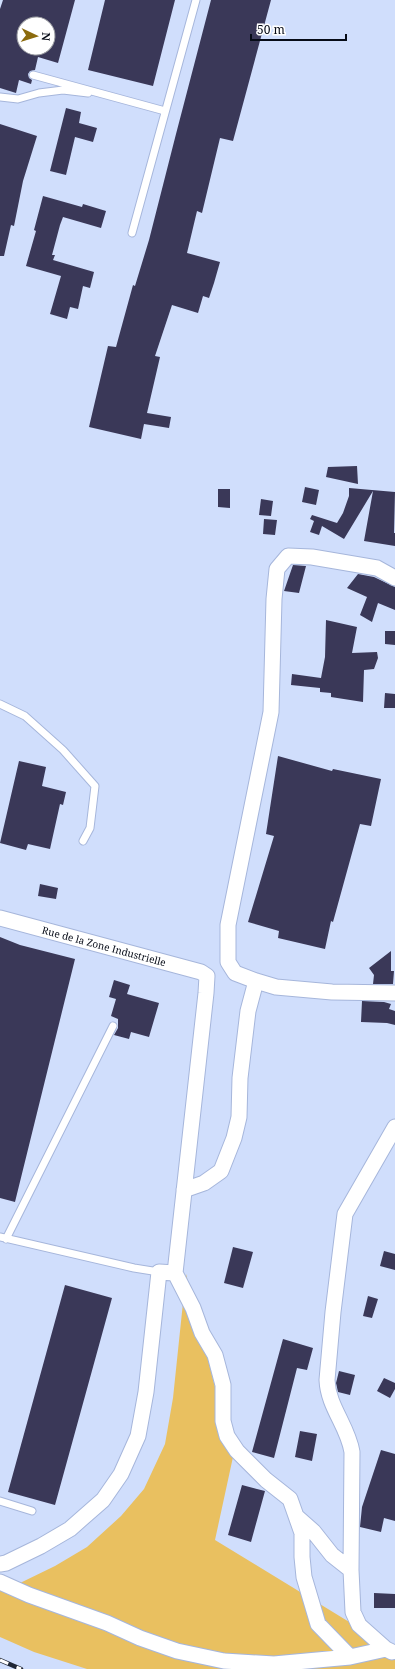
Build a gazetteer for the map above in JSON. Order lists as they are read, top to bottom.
{
  "streets": {
    "street": ["Rue de la Zone Industrielle"]
  },
  "scale_bar": "50 m",
  "north": "right"
}
